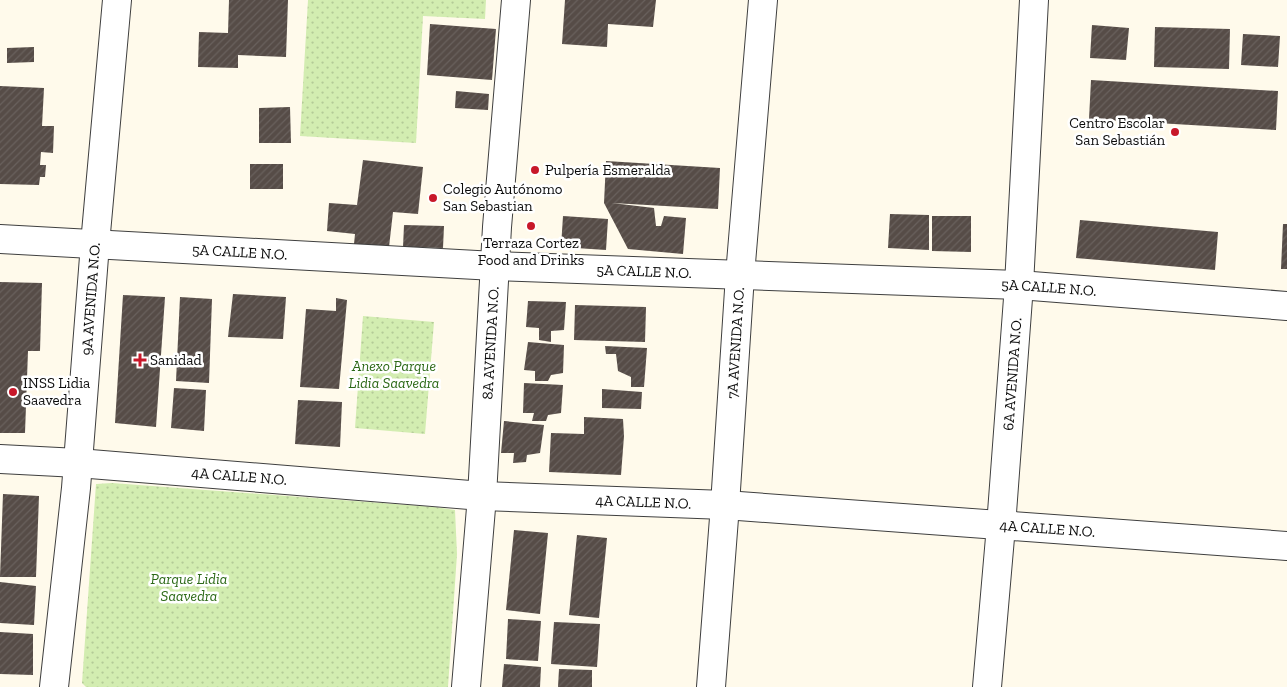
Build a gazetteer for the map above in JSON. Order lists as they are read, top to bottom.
{
  "streets": {
    "street": [
      "5A CALLE N.O.",
      "9A AVENIDA N.O.",
      "8A AVENIDA N.O.",
      "7A AVENIDA N.O.",
      "6A AVENIDA N.O.",
      "4A CALLE N.O."
    ]
  },
  "crossings": [
    ["5A CALLE N.O.", "9A AVENIDA N.O."],
    ["5A CALLE N.O.", "8A AVENIDA N.O."],
    ["5A CALLE N.O.", "7A AVENIDA N.O."],
    ["5A CALLE N.O.", "6A AVENIDA N.O."],
    ["9A AVENIDA N.O.", "4A CALLE N.O."],
    ["8A AVENIDA N.O.", "4A CALLE N.O."],
    ["7A AVENIDA N.O.", "4A CALLE N.O."],
    ["6A AVENIDA N.O.", "4A CALLE N.O."]
  ],
  "parks": ["Anexo Parque Lidia Saavedra", "Parque Lidia Saavedra"],
  "places": {
    "other": [
      "Centro Escolar San Sebastián",
      "Pulpería Esmeralda",
      "Colegio Autónomo San Sebastian",
      "Terraza Cortez Food and Drinks",
      "INSS Lidia Saavedra"
    ],
    "health": ["Sanidad"]
  }
}
